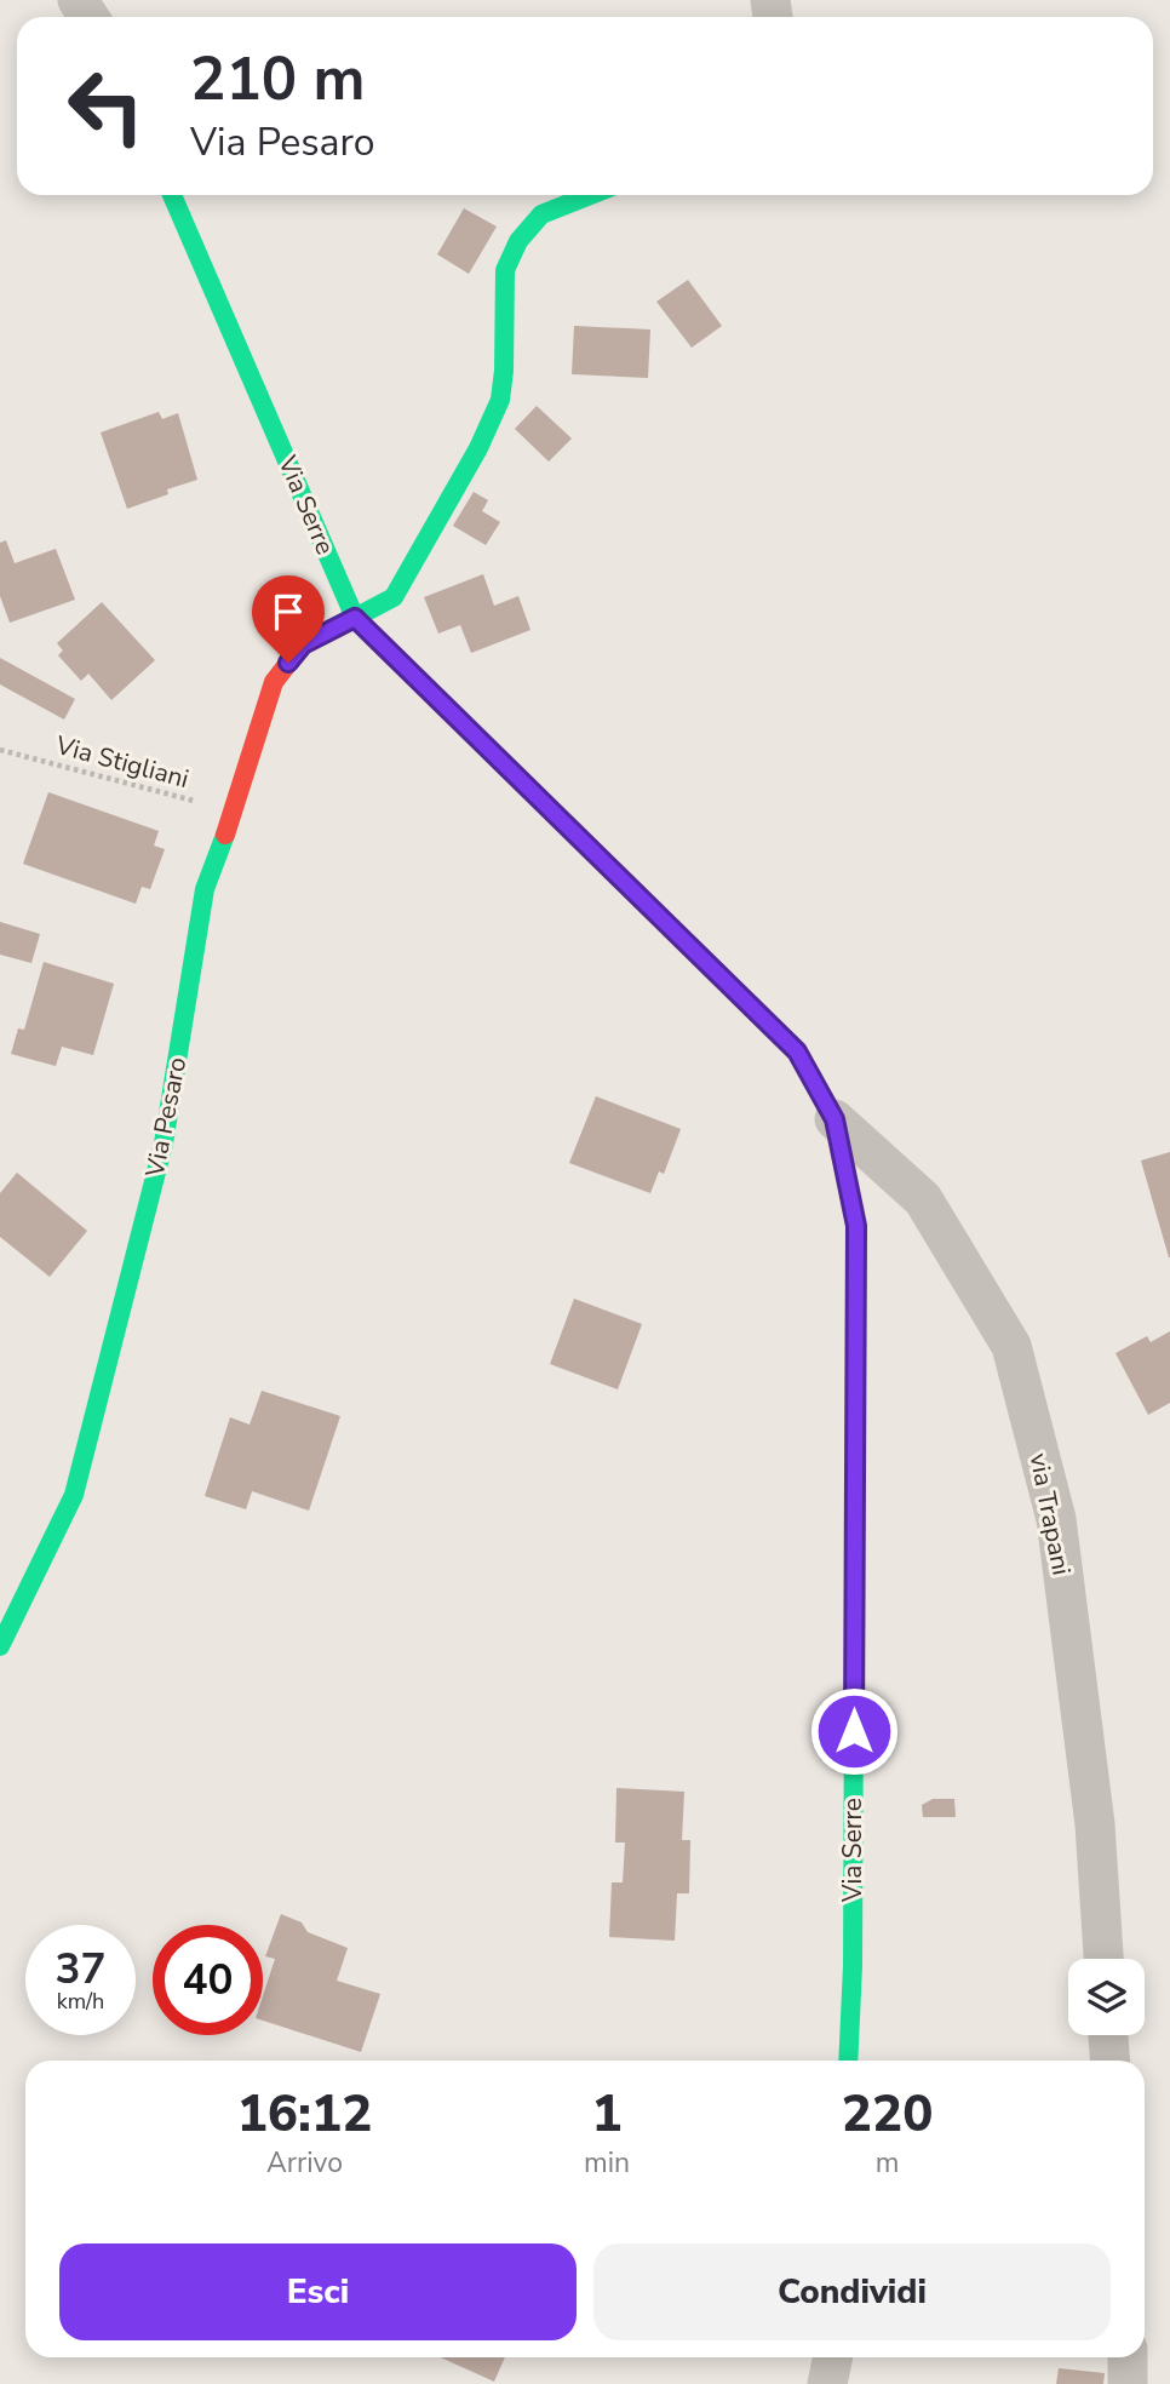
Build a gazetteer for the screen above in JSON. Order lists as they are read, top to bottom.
{
  "streets": {
    "street": ["Via Serre", "Via Pesaro", "via Trapani"],
    "path": ["Via Stigliani"]
  },
  "crossings": [
    ["Via Serre", "Via Pesaro"],
    ["Via Serre", "via Trapani"],
    ["Via Stigliani", "Via Pesaro"]
  ],
  "page": {
    "turn": ["210 m", "Via Pesaro"],
    "speed": "37 km/h",
    "limit": "40",
    "eta": [
      "16:12",
      "Arrivo",
      "1",
      "min",
      "220",
      "m"
    ],
    "buttons": ["Esci", "Condividi"]
  }
}
